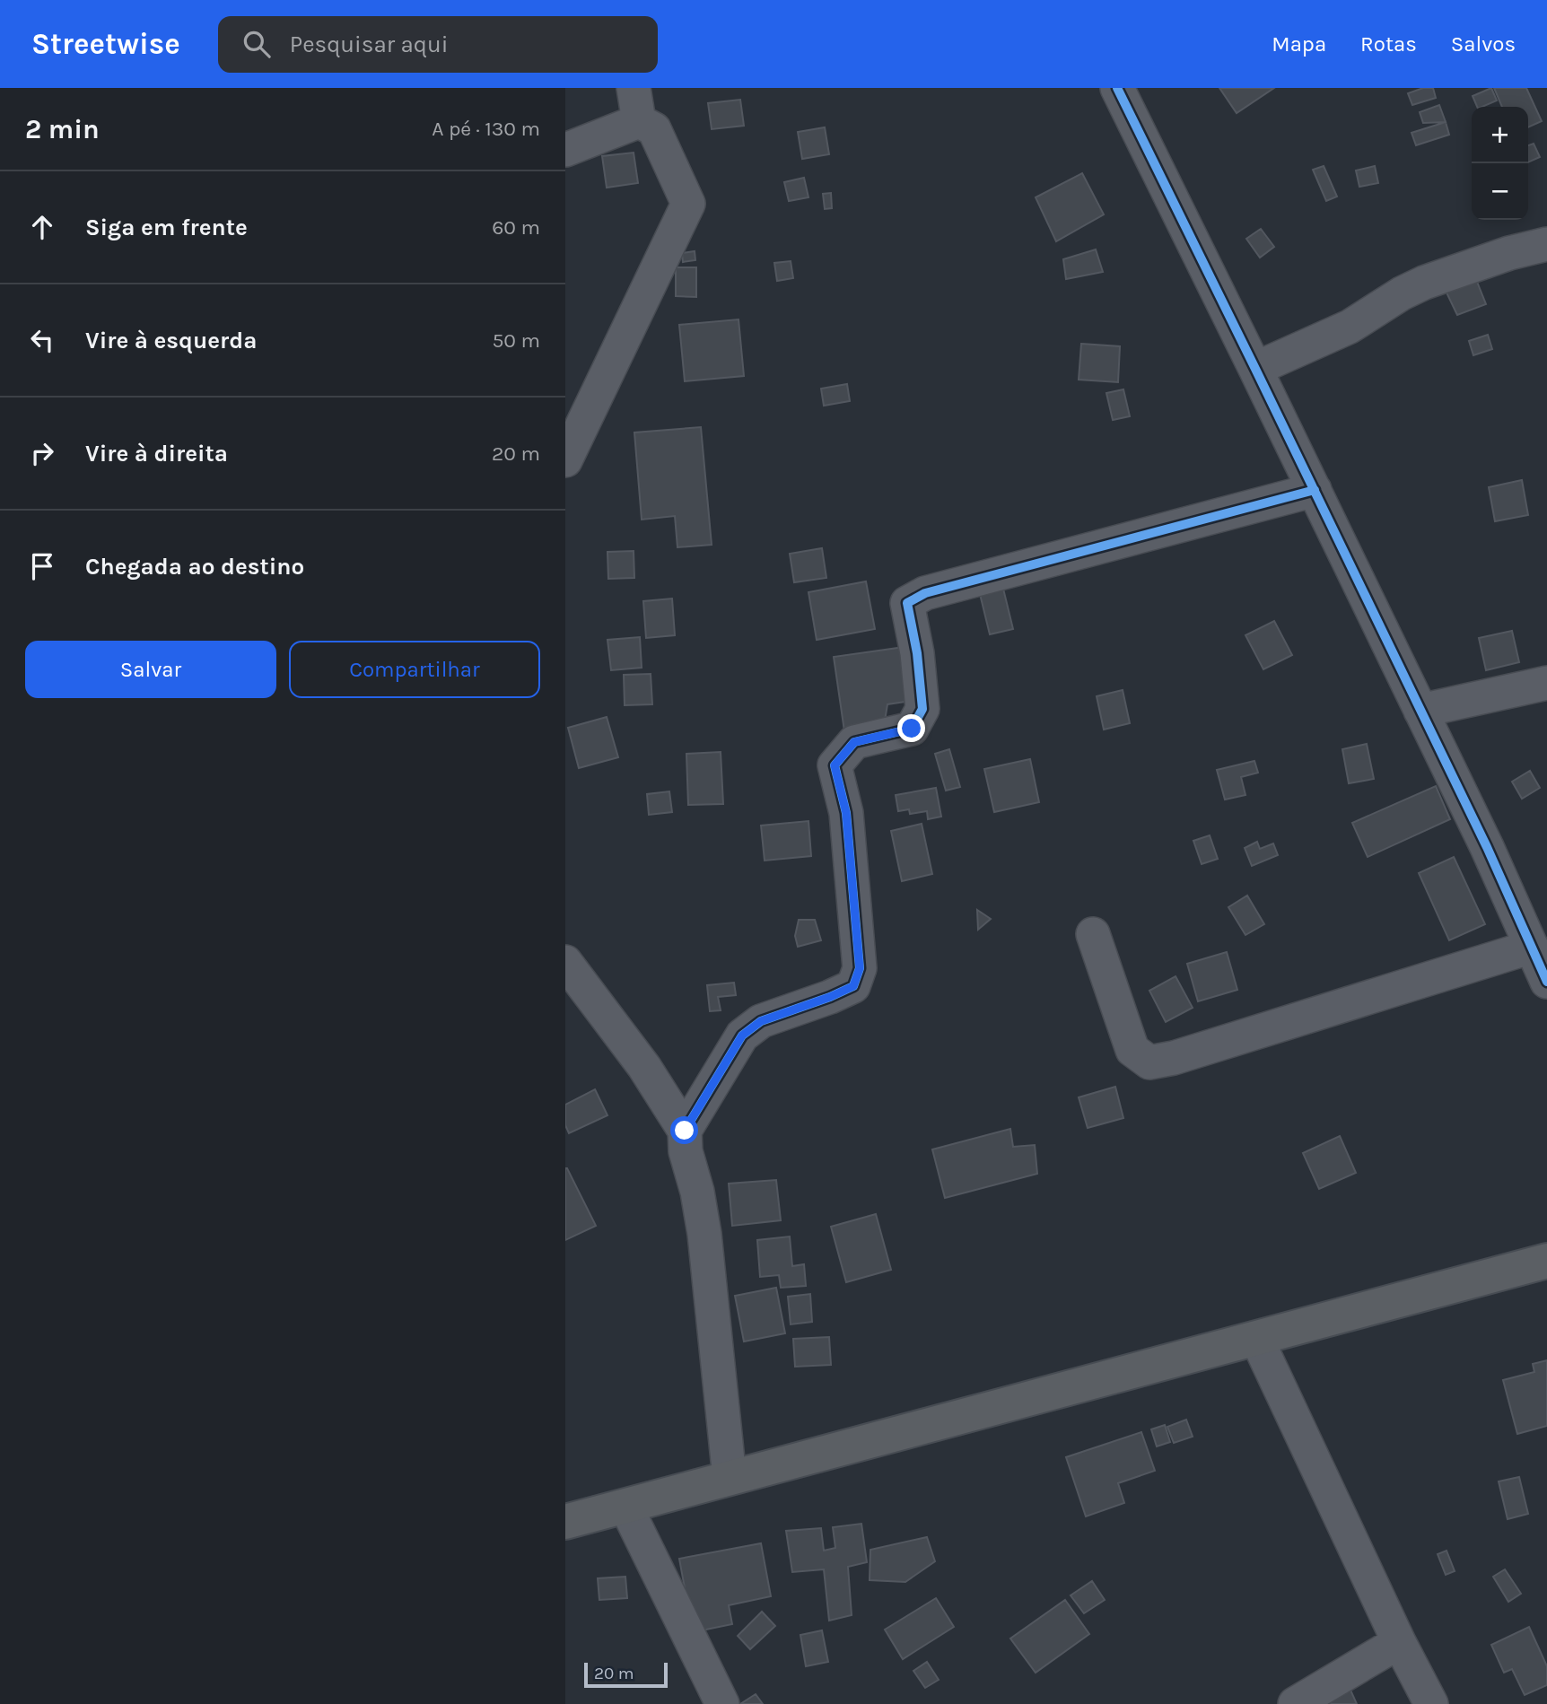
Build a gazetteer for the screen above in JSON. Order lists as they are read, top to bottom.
{
  "scale_bar": "20 m",
  "page": {
    "header": "Streetwise",
    "search": "Pesquisar aqui",
    "nav": ["Mapa", "Rotas", "Salvos"],
    "heading": ["2 min", "A pé · 130 m"],
    "map_buttons": ["+", "−"],
    "list": [
      ["Siga em frente", "60 m"],
      ["Vire à esquerda", "50 m"],
      ["Vire à direita", "20 m"],
      "Chegada ao destino"
    ],
    "buttons": ["Salvar", "Compartilhar"],
    "scale": "20 m"
  }
}
